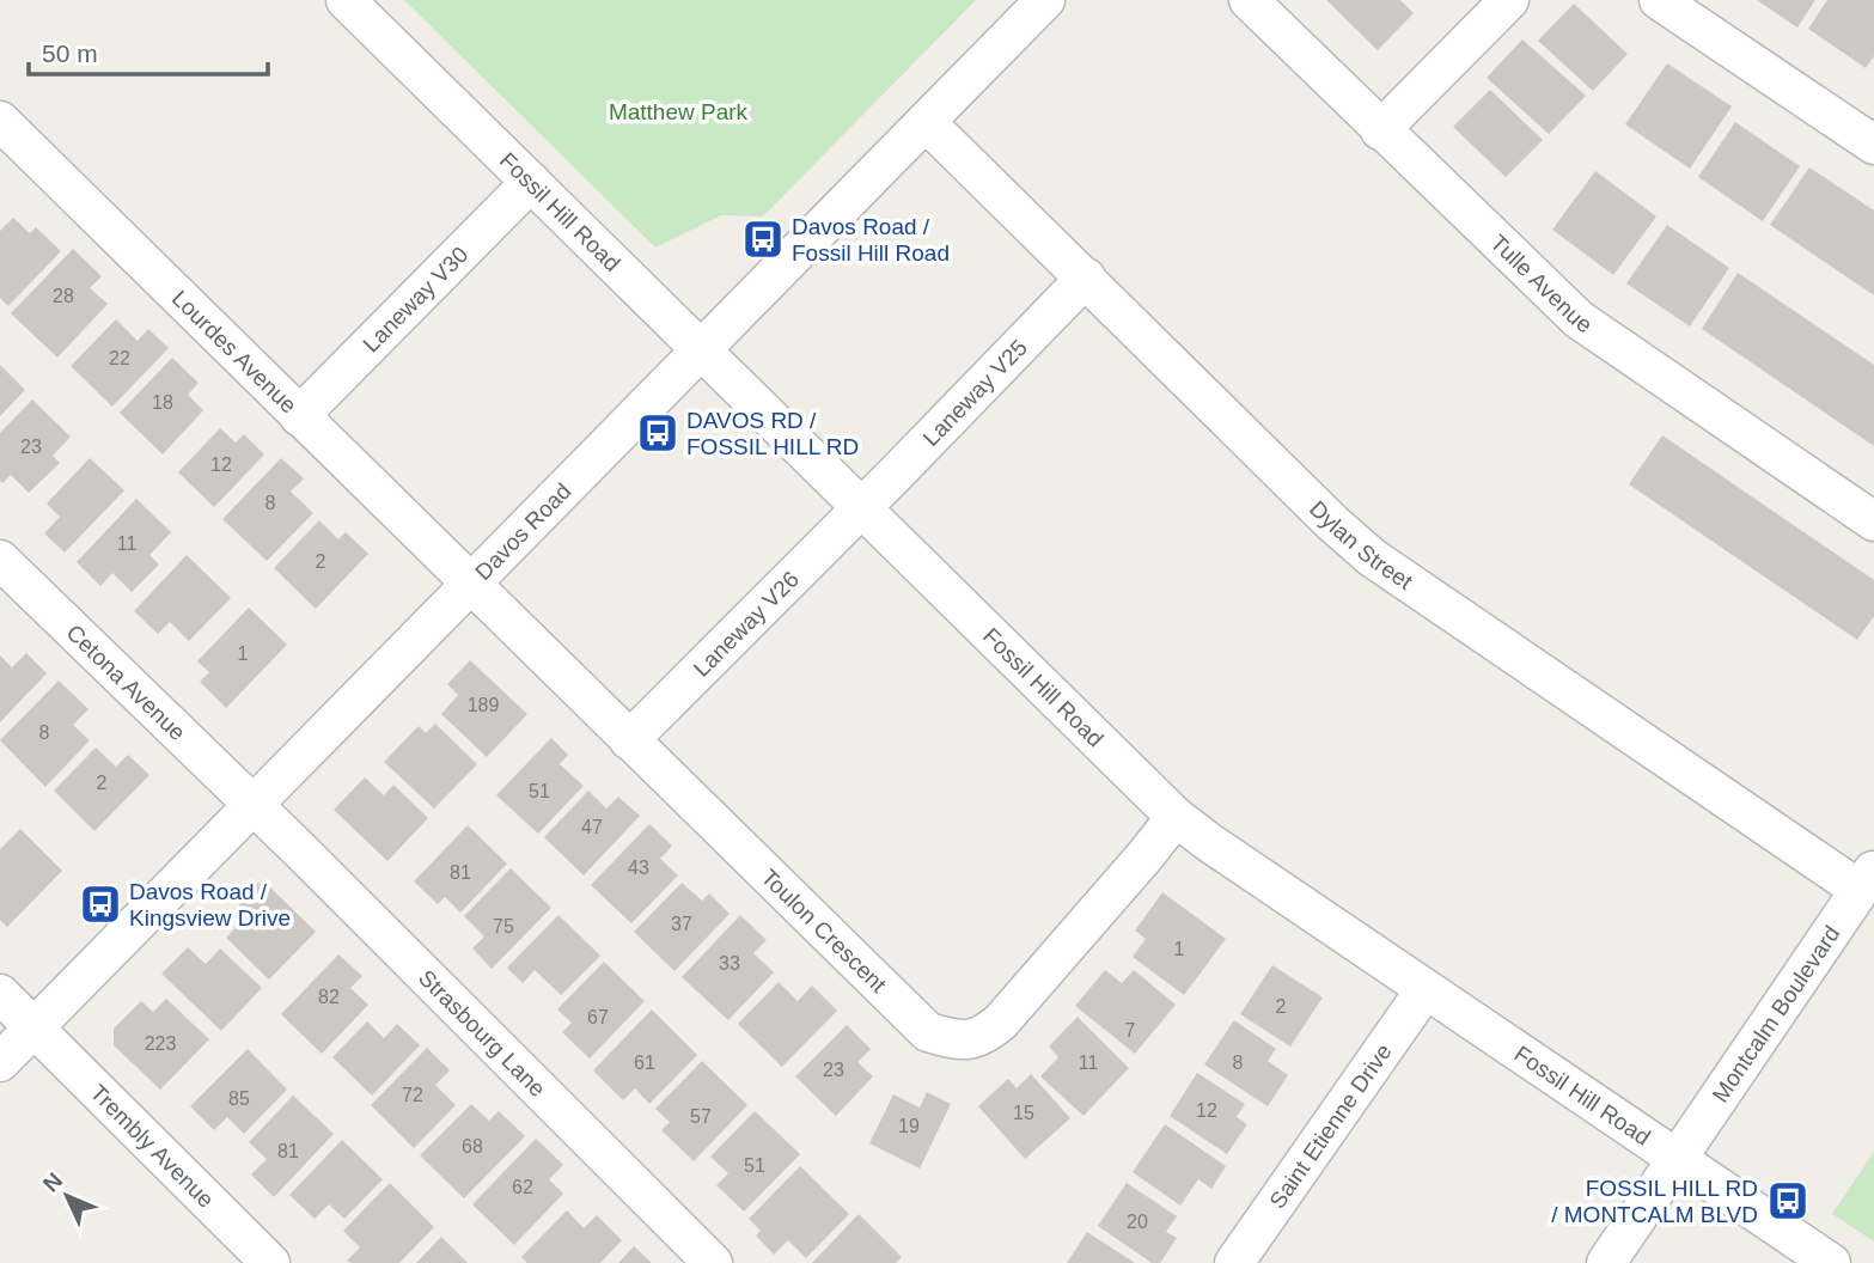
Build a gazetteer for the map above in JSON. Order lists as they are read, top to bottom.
{
  "streets": {
    "street": [
      "Fossil Hill Road",
      "Tulle Avenue",
      "Laneway V30",
      "Lourdes Avenue",
      "Laneway V25",
      "Davos Road",
      "Dylan Street",
      "Laneway V26",
      "Cetona Avenue",
      "Toulon Crescent",
      "Montcalm Boulevard",
      "Strasbourg Lane",
      "Saint Etienne Drive",
      "Trembly Avenue"
    ]
  },
  "crossings": [
    ["Fossil Hill Road", "Laneway V30"],
    ["Fossil Hill Road", "Laneway V25"],
    ["Fossil Hill Road", "Davos Road"],
    ["Fossil Hill Road", "Laneway V26"],
    ["Fossil Hill Road", "Toulon Crescent"],
    ["Fossil Hill Road", "Montcalm Boulevard"],
    ["Fossil Hill Road", "Saint Etienne Drive"],
    ["Laneway V30", "Lourdes Avenue"],
    ["Lourdes Avenue", "Davos Road"],
    ["Lourdes Avenue", "Toulon Crescent"],
    ["Laneway V25", "Dylan Street"],
    ["Laneway V25", "Laneway V26"],
    ["Davos Road", "Dylan Street"],
    ["Davos Road", "Cetona Avenue"],
    ["Davos Road", "Toulon Crescent"],
    ["Davos Road", "Strasbourg Lane"],
    ["Davos Road", "Trembly Avenue"],
    ["Dylan Street", "Montcalm Boulevard"],
    ["Laneway V26", "Toulon Crescent"],
    ["Cetona Avenue", "Strasbourg Lane"]
  ],
  "parks": ["Matthew Park"],
  "places": {
    "bus stop": [
      "Davos Road / Fossil Hill Road",
      "DAVOS RD / FOSSIL HILL RD",
      "Davos Road / Kingsview Drive",
      "FOSSIL HILL RD / MONTCALM BLVD"
    ]
  },
  "house_numbers": [
    "28",
    "22",
    "18",
    "23",
    "12",
    "8",
    "11",
    "2",
    "1",
    "189",
    "8",
    "2",
    "51",
    "47",
    "43",
    "81",
    "37",
    "75",
    "1",
    "33",
    "82",
    "2",
    "67",
    "7",
    "223",
    "61",
    "11",
    "8",
    "23",
    "72",
    "85",
    "12",
    "15",
    "57",
    "19",
    "68",
    "81",
    "51",
    "62",
    "20"
  ],
  "scale_bar": "50 m",
  "north": "top left"
}
